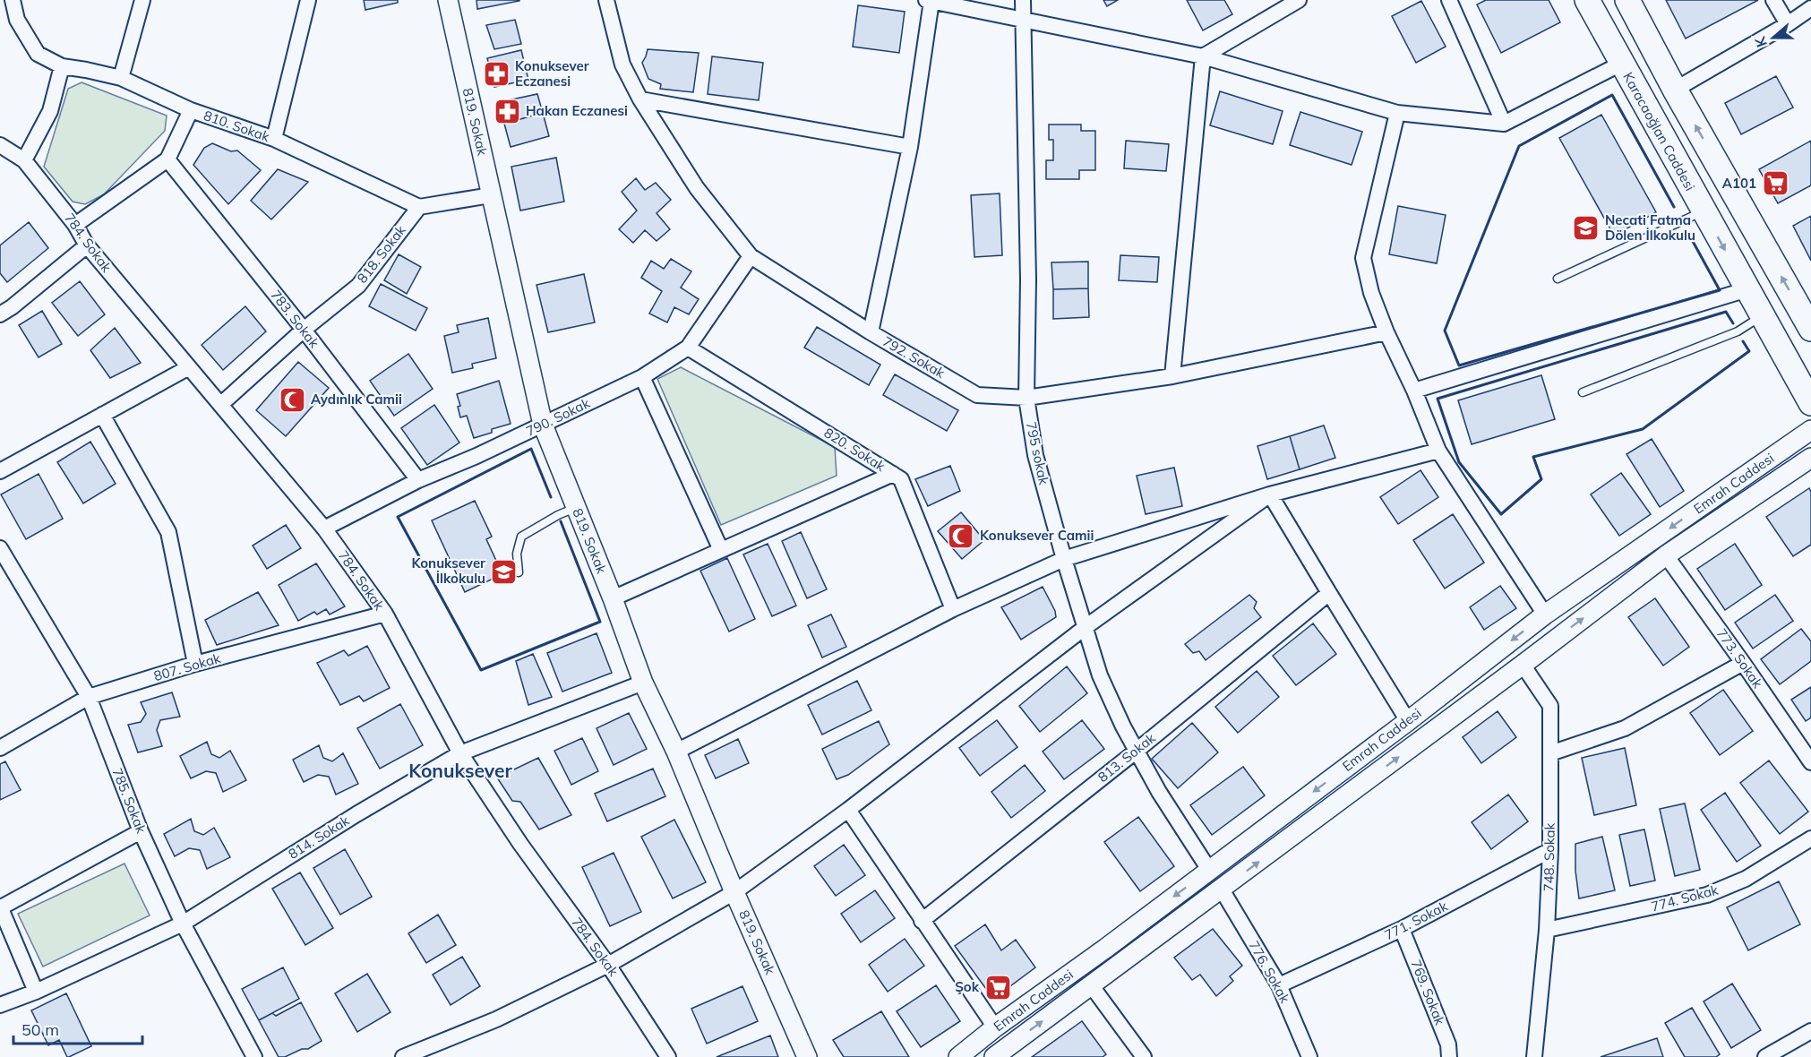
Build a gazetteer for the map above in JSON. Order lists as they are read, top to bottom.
{
  "streets": {
    "main road": ["Karacaoğlan Caddesi"],
    "street": [
      "819. Sokak",
      "810. Sokak",
      "784. Sokak",
      "818. Sokak",
      "783. Sokak",
      "792. Sokak",
      "790. Sokak",
      "820. Sokak",
      "795 sokak",
      "Emrah Caddesi",
      "773. Sokak",
      "807. Sokak",
      "813. Sokak",
      "785. Sokak",
      "814. Sokak",
      "748. Sokak",
      "774. Sokak",
      "771. Sokak",
      "776. Sokak",
      "769. Sokak"
    ]
  },
  "crossings": [
    ["819. Sokak", "790. Sokak"],
    ["819. Sokak", "814. Sokak"],
    ["810. Sokak", "818. Sokak"],
    ["784. Sokak", "818. Sokak"],
    ["784. Sokak", "790. Sokak"],
    ["784. Sokak", "807. Sokak"],
    ["784. Sokak", "814. Sokak"],
    ["818. Sokak", "783. Sokak"],
    ["783. Sokak", "790. Sokak"],
    ["792. Sokak", "790. Sokak"],
    ["792. Sokak", "795 sokak"],
    ["790. Sokak", "820. Sokak"],
    ["795 sokak", "Emrah Caddesi"],
    ["795 sokak", "813. Sokak"],
    ["Emrah Caddesi", "773. Sokak"],
    ["Emrah Caddesi", "748. Sokak"],
    ["Emrah Caddesi", "776. Sokak"],
    ["807. Sokak", "785. Sokak"],
    ["785. Sokak", "814. Sokak"],
    ["748. Sokak", "774. Sokak"],
    ["748. Sokak", "771. Sokak"],
    ["771. Sokak", "776. Sokak"],
    ["771. Sokak", "769. Sokak"]
  ],
  "districts": ["Konuksever"],
  "places": {
    "pharmacy": ["Konuksever Eczanesi", "Hakan Eczanesi"],
    "supermarket": ["A101", "Şok"],
    "school or university": ["Necati Fatma Dölen İlkokulu", "Konuksever İlkokulu"],
    "mosque": ["Aydınlık Camii", "Konuksever Camii"]
  },
  "scale_bar": "50 m",
  "north": "left"
}
